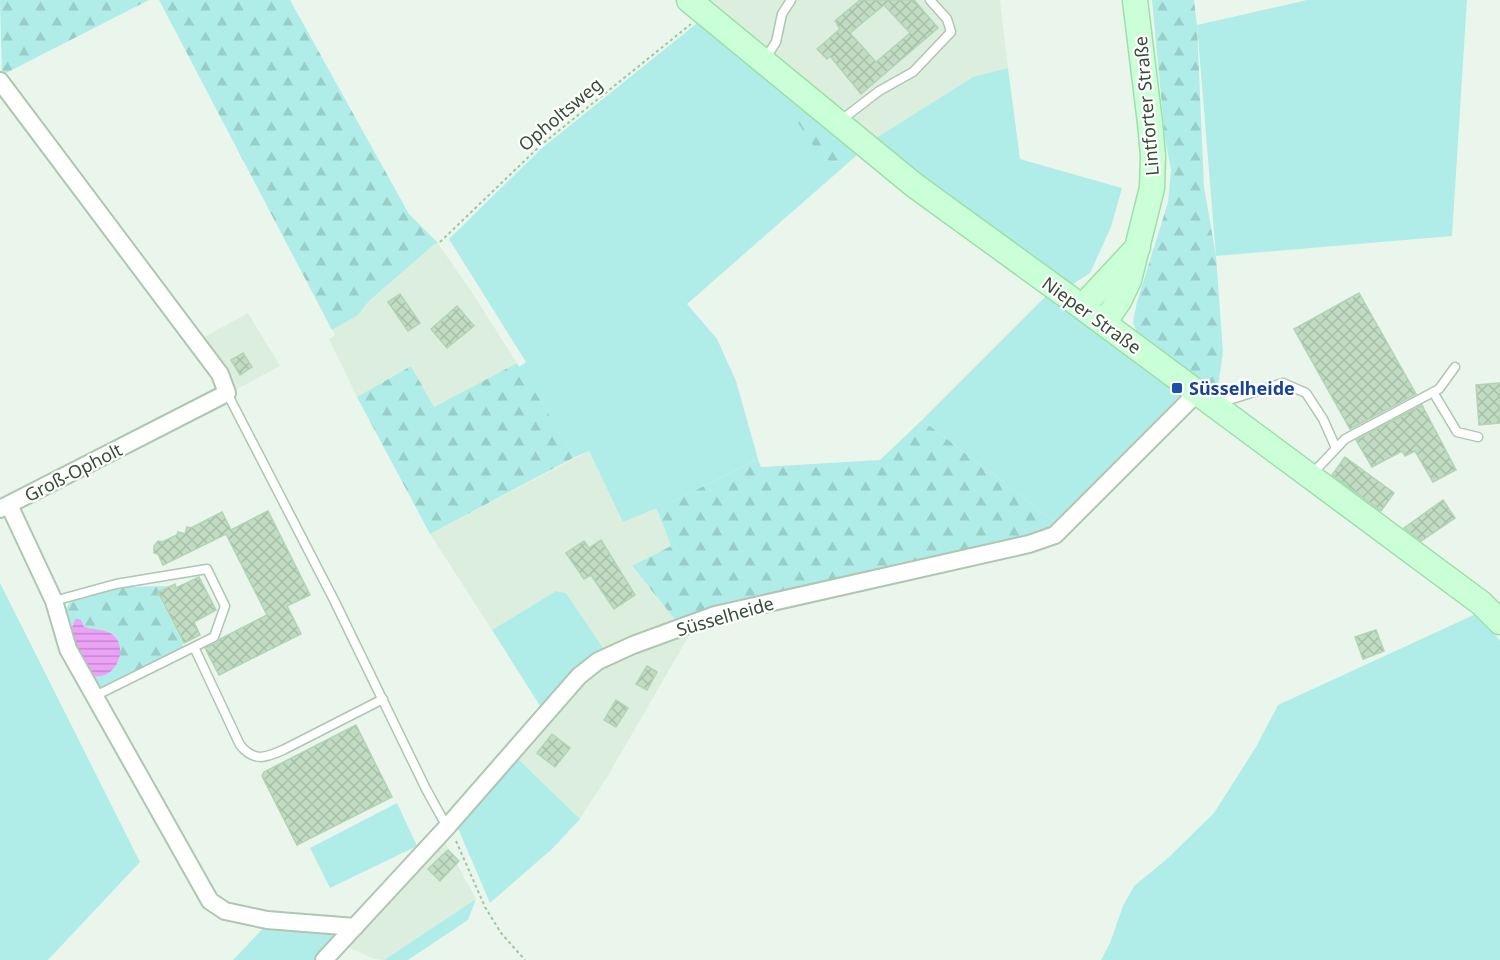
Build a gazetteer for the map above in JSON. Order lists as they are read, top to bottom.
{
  "streets": {
    "main road": ["Lintforter Straße", "Nieper Straße"],
    "street": ["Groß-Opholt", "Süsselheide"],
    "path": ["Opholtsweg"]
  },
  "crossings": [
    ["Lintforter Straße", "Nieper Straße"],
    ["Opholtsweg", "Nieper Straße"],
    ["Nieper Straße", "Süsselheide"],
    ["Groß-Opholt", "Süsselheide"]
  ],
  "places": {
    "transit": ["Süsselheide"]
  }
}
